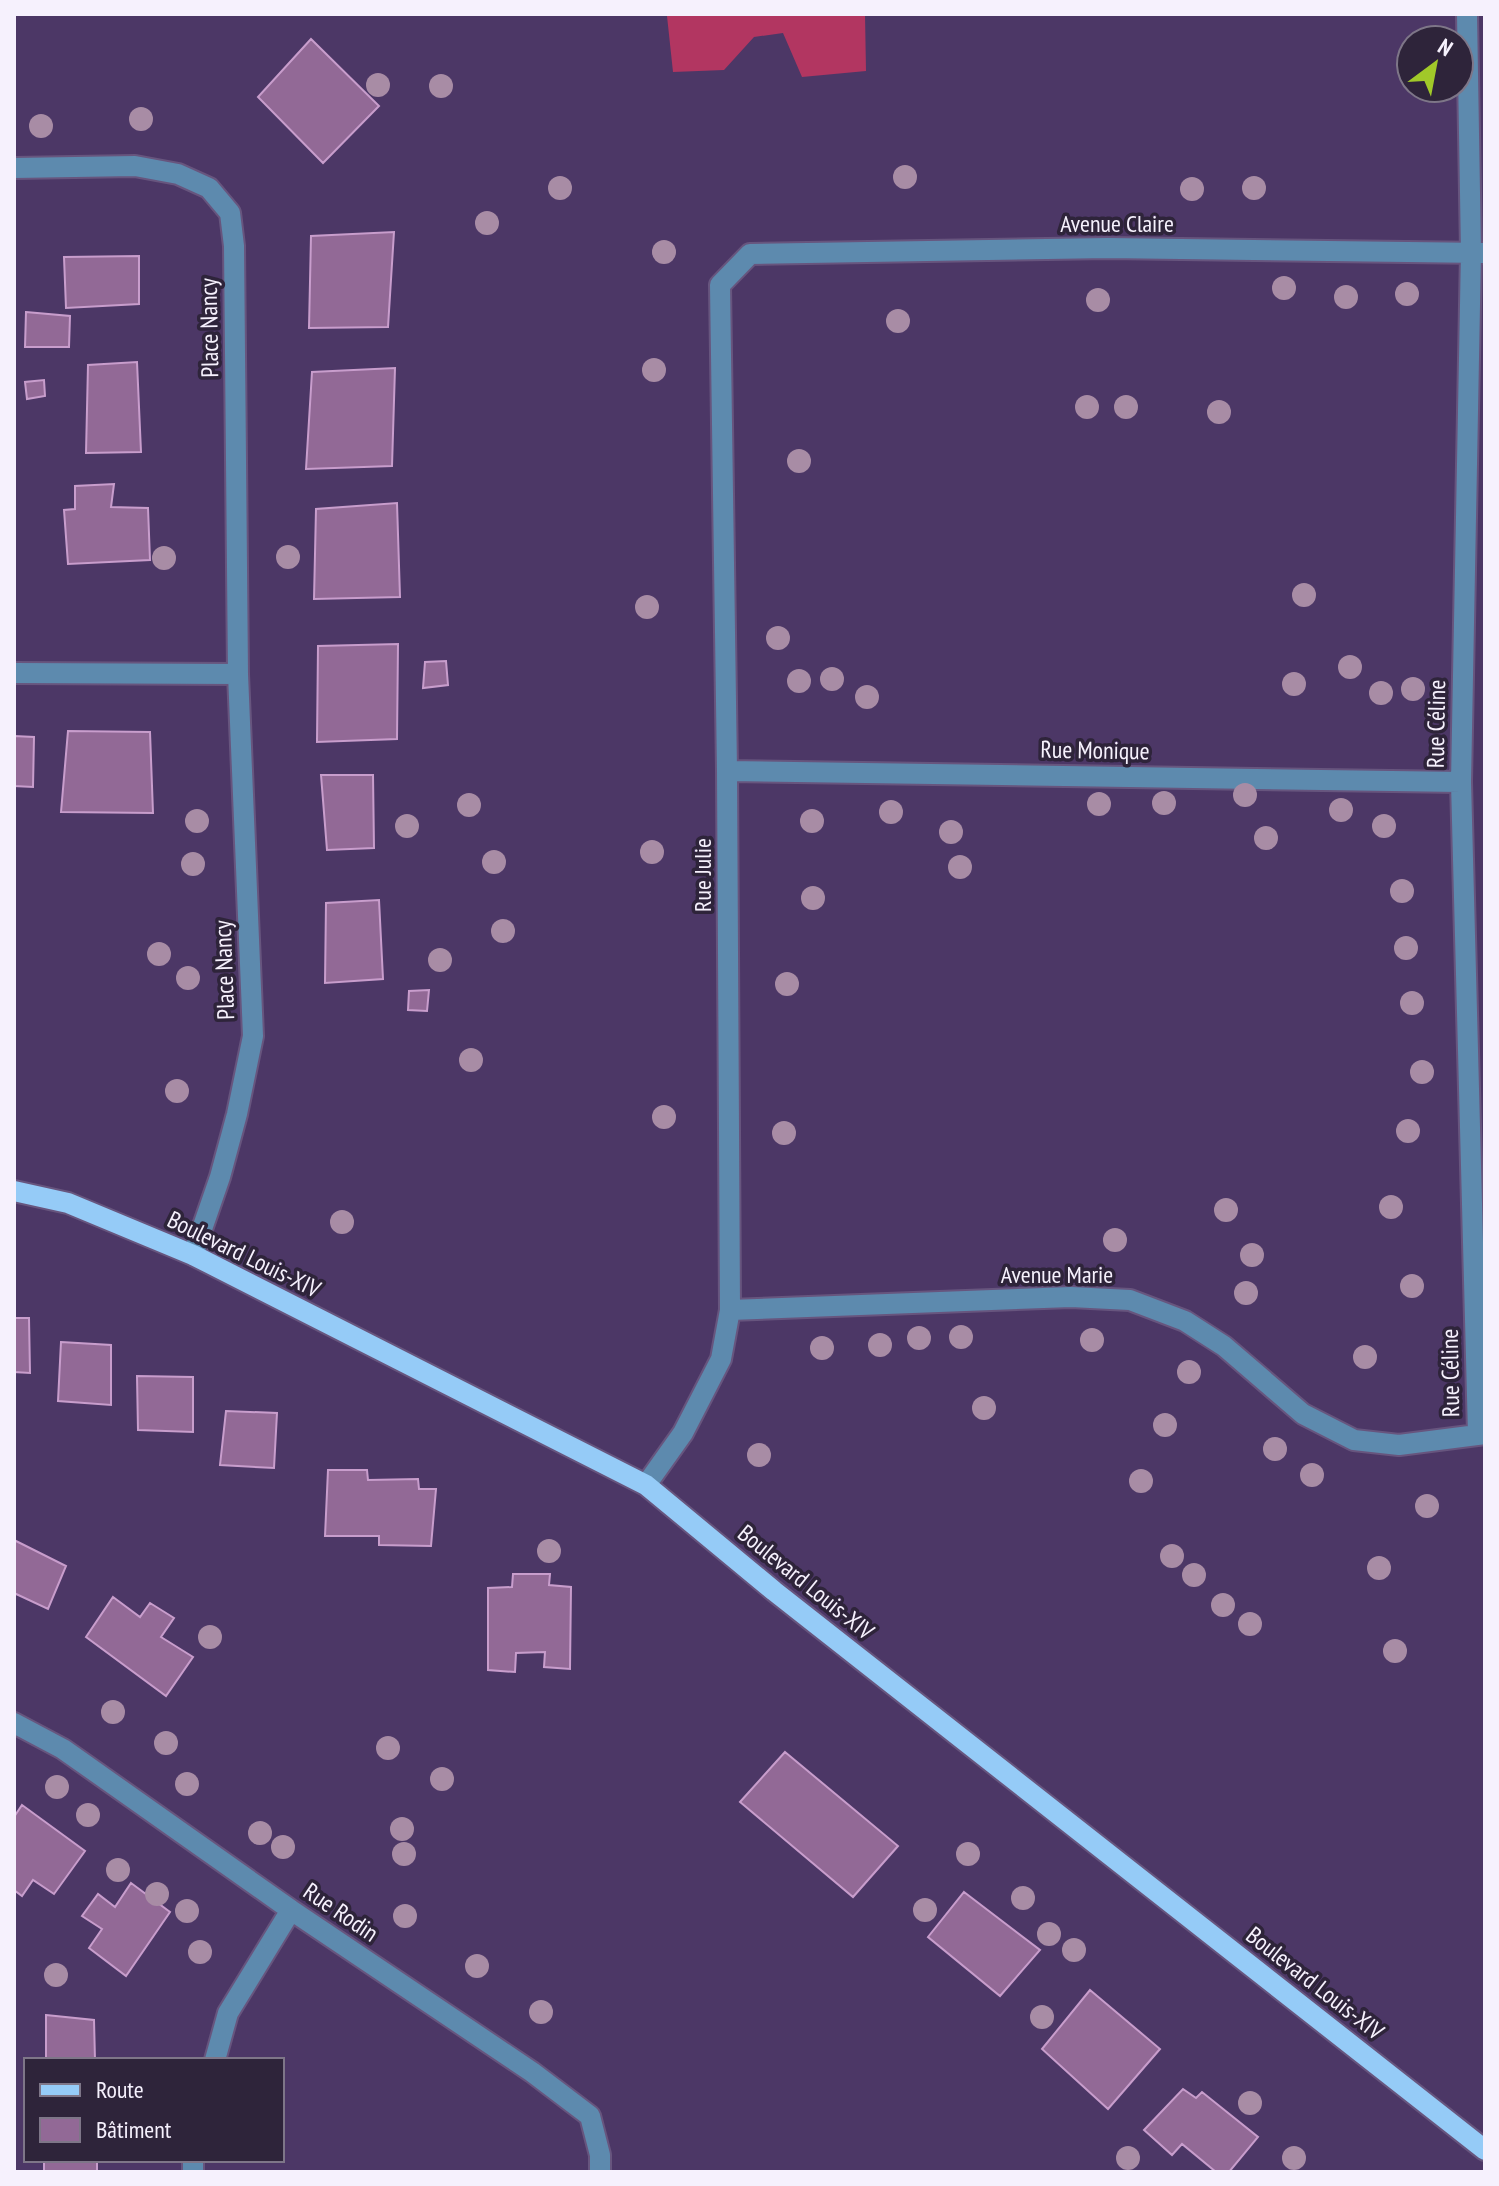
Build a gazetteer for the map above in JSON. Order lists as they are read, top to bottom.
{
  "streets": {
    "main road": ["Boulevard Louis-XIV"],
    "street": [
      "Avenue Claire",
      "Place Nancy",
      "Rue Céline",
      "Rue Monique",
      "Rue Julie",
      "Avenue Marie",
      "Rue Rodin"
    ]
  },
  "crossings": [
    ["Avenue Claire", "Rue Céline"],
    ["Avenue Claire", "Rue Julie"],
    ["Place Nancy", "Boulevard Louis-XIV"],
    ["Rue Céline", "Rue Monique"],
    ["Rue Céline", "Avenue Marie"],
    ["Rue Monique", "Rue Julie"],
    ["Rue Julie", "Boulevard Louis-XIV"],
    ["Rue Julie", "Avenue Marie"]
  ],
  "legend": ["Route", "Bâtiment"],
  "north": "top right"
}
